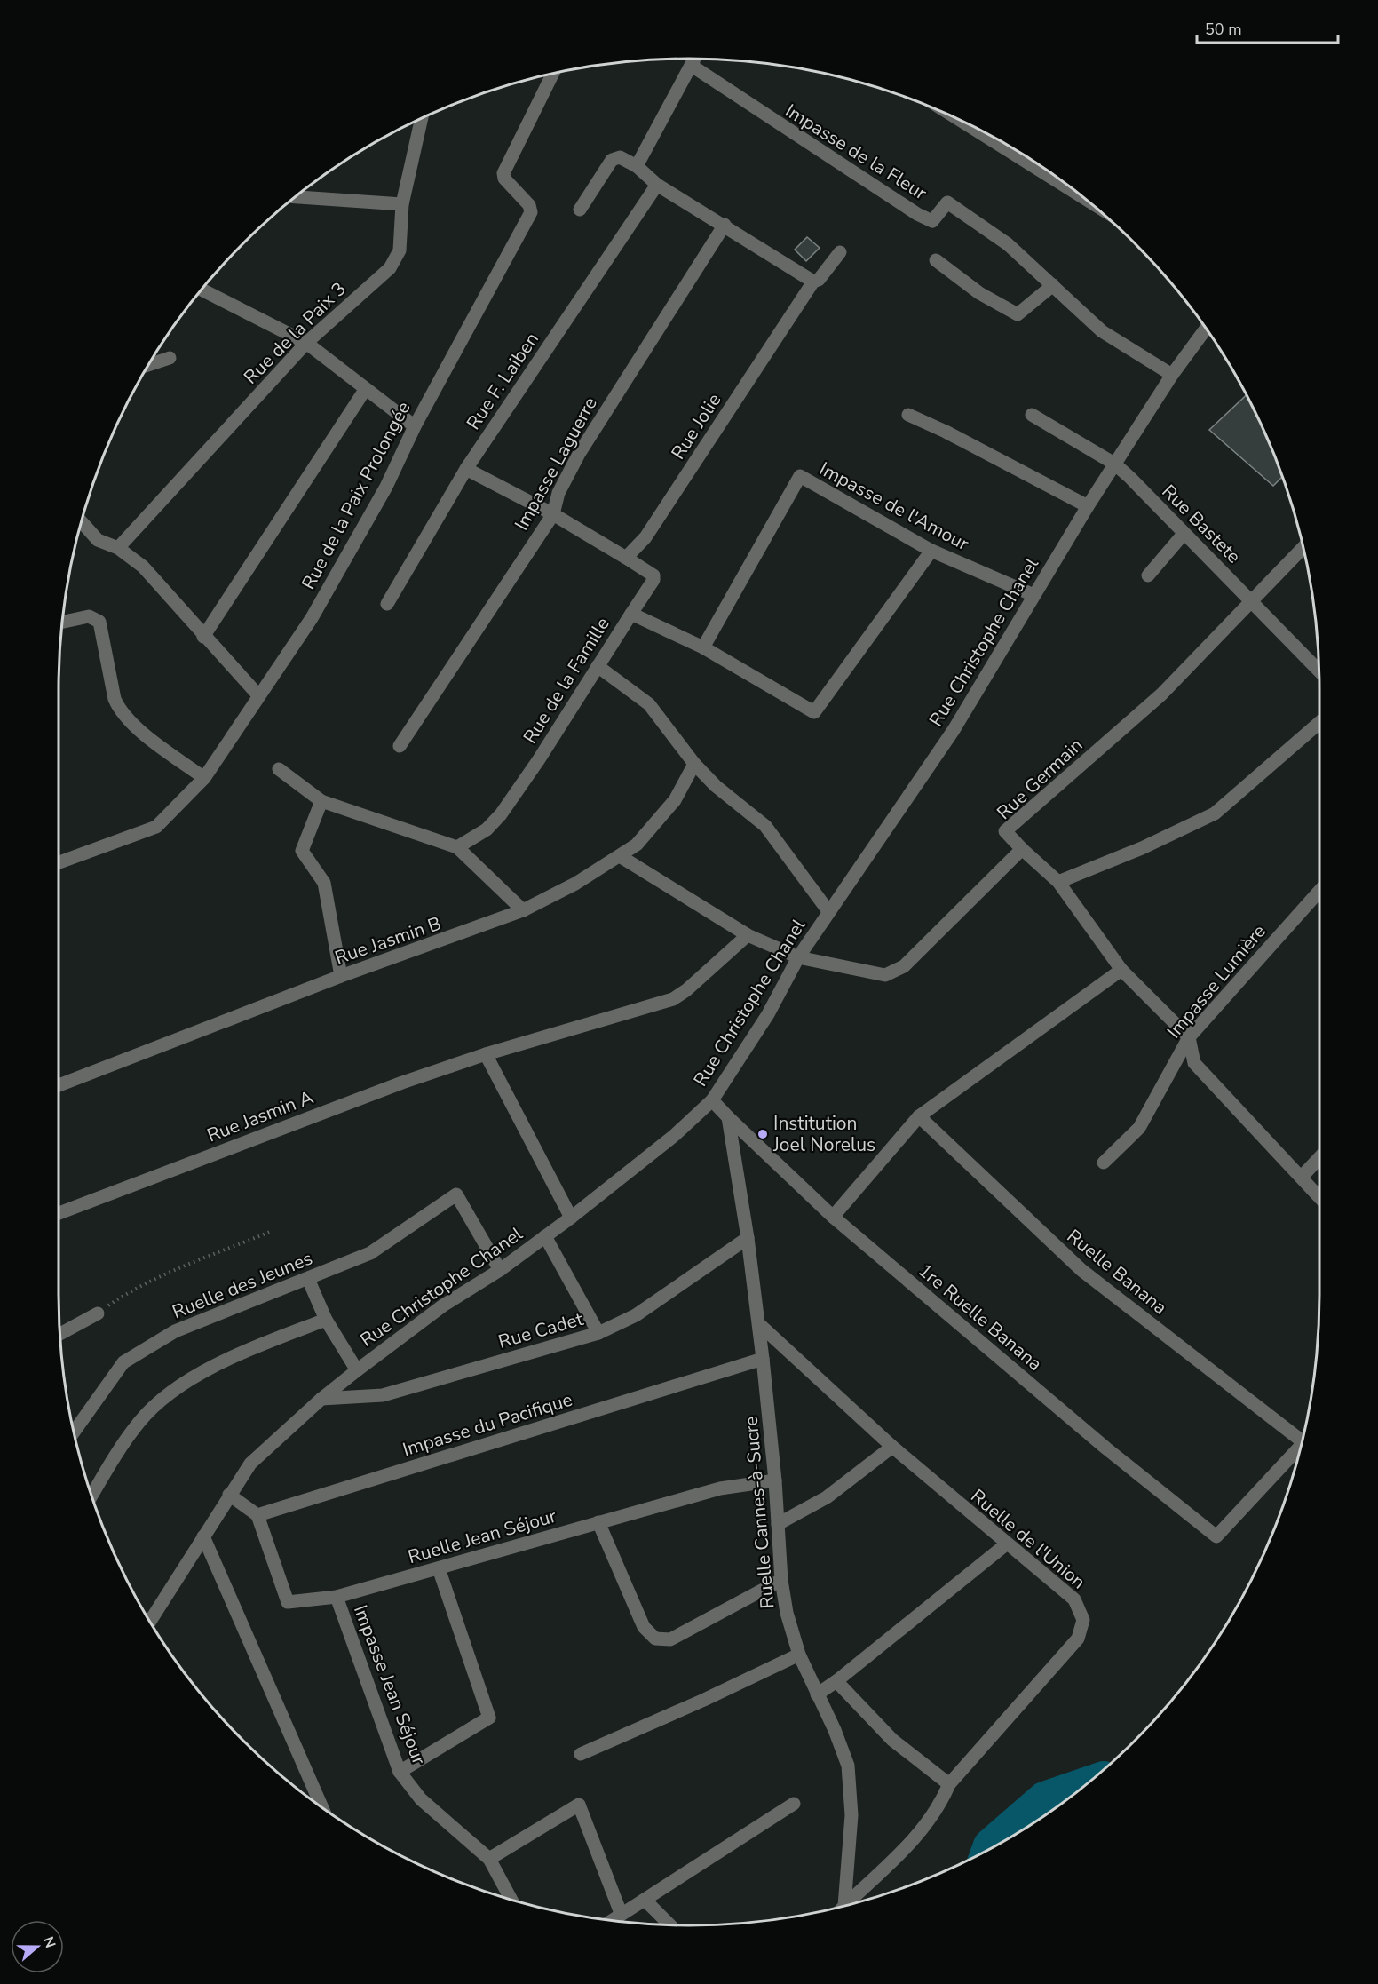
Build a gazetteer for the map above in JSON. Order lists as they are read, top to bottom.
{
  "streets": {
    "street": [
      "Impasse de la Fleur",
      "Rue de la Paix 3",
      "Rue F. Laiben",
      "Rue Jolie",
      "Impasse Laguerre",
      "Rue de la Paix Prolongée",
      "Impasse de l'Amour",
      "Rue Bastete",
      "Rue Christophe Chanel",
      "Rue de la Famille",
      "Rue Germain",
      "Rue Jasmin B",
      "Impasse Lumière",
      "Rue Jasmin A",
      "Ruelle Banana",
      "Ruelle des Jeunes",
      "1re Ruelle Banana",
      "Rue Cadet",
      "Impasse du Pacifique",
      "Ruelle Cannes-à-Sucre",
      "Ruelle Jean Séjour",
      "Ruelle de l'Union",
      "Impasse Jean Séjour"
    ]
  },
  "crossings": [
    ["Impasse de la Fleur", "Rue Christophe Chanel"],
    ["Impasse de l'Amour", "Rue Christophe Chanel"],
    ["Impasse de l'Amour", "Rue de la Famille"],
    ["Rue Bastete", "Rue Christophe Chanel"],
    ["Rue Bastete", "Rue Germain"],
    ["Rue Christophe Chanel", "Ruelle des Jeunes"],
    ["Rue Christophe Chanel", "Rue Cadet"],
    ["1re Ruelle Banana", "Ruelle Cannes-à-Sucre"],
    ["Rue Cadet", "Ruelle Cannes-à-Sucre"],
    ["Impasse du Pacifique", "Ruelle Cannes-à-Sucre"],
    ["Impasse du Pacifique", "Ruelle Jean Séjour"],
    ["Ruelle Cannes-à-Sucre", "Ruelle Jean Séjour"],
    ["Ruelle Cannes-à-Sucre", "Ruelle de l'Union"],
    ["Ruelle Jean Séjour", "Impasse Jean Séjour"]
  ],
  "places": ["Institution Joel Norelus"],
  "scale_bar": "50 m",
  "north": "right"
}
